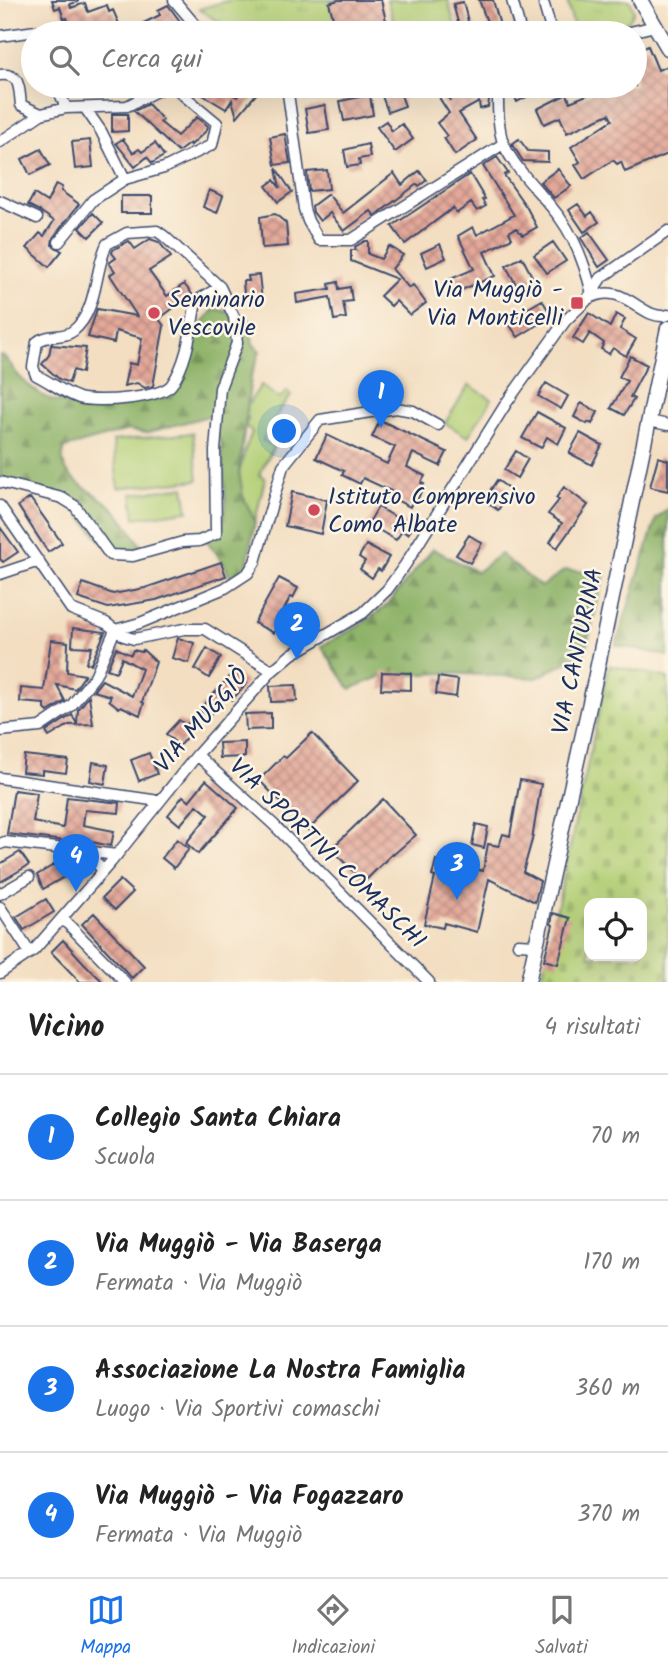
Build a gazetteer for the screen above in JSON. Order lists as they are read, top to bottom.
{
  "streets": {
    "main road": ["VIA CANTURINA"],
    "street": ["VIA MUGGIÒ", "VIA SPORTIVI COMASCHI"]
  },
  "crossings": [
    ["VIA MUGGIÒ", "VIA SPORTIVI COMASCHI"]
  ],
  "places": {
    "transit": ["Via Muggiò - Via Monticelli"],
    "other": ["Seminario Vescovile", "Istituto Comprensivo Como Albate"]
  },
  "page": {
    "search": "Cerca qui",
    "pins": [
      "1",
      "2",
      "4",
      "3"
    ],
    "heading": ["Vicino", "4 risultati"],
    "list": [
      {
        "mark": "1",
        "name": "Collegio Santa Chiara",
        "note": "Scuola",
        "value": "70 m"
      },
      {
        "mark": "2",
        "name": "Via Muggiò - Via Baserga",
        "note": "Fermata · Via Muggiò",
        "value": "170 m"
      },
      {
        "mark": "3",
        "name": "Associazione La Nostra Famiglia",
        "note": "Luogo · Via Sportivi comaschi",
        "value": "360 m"
      },
      {
        "mark": "4",
        "name": "Via Muggiò - Via Fogazzaro",
        "note": "Fermata · Via Muggiò",
        "value": "370 m"
      }
    ],
    "nav": ["Mappa", "Indicazioni", "Salvati"]
  }
}
